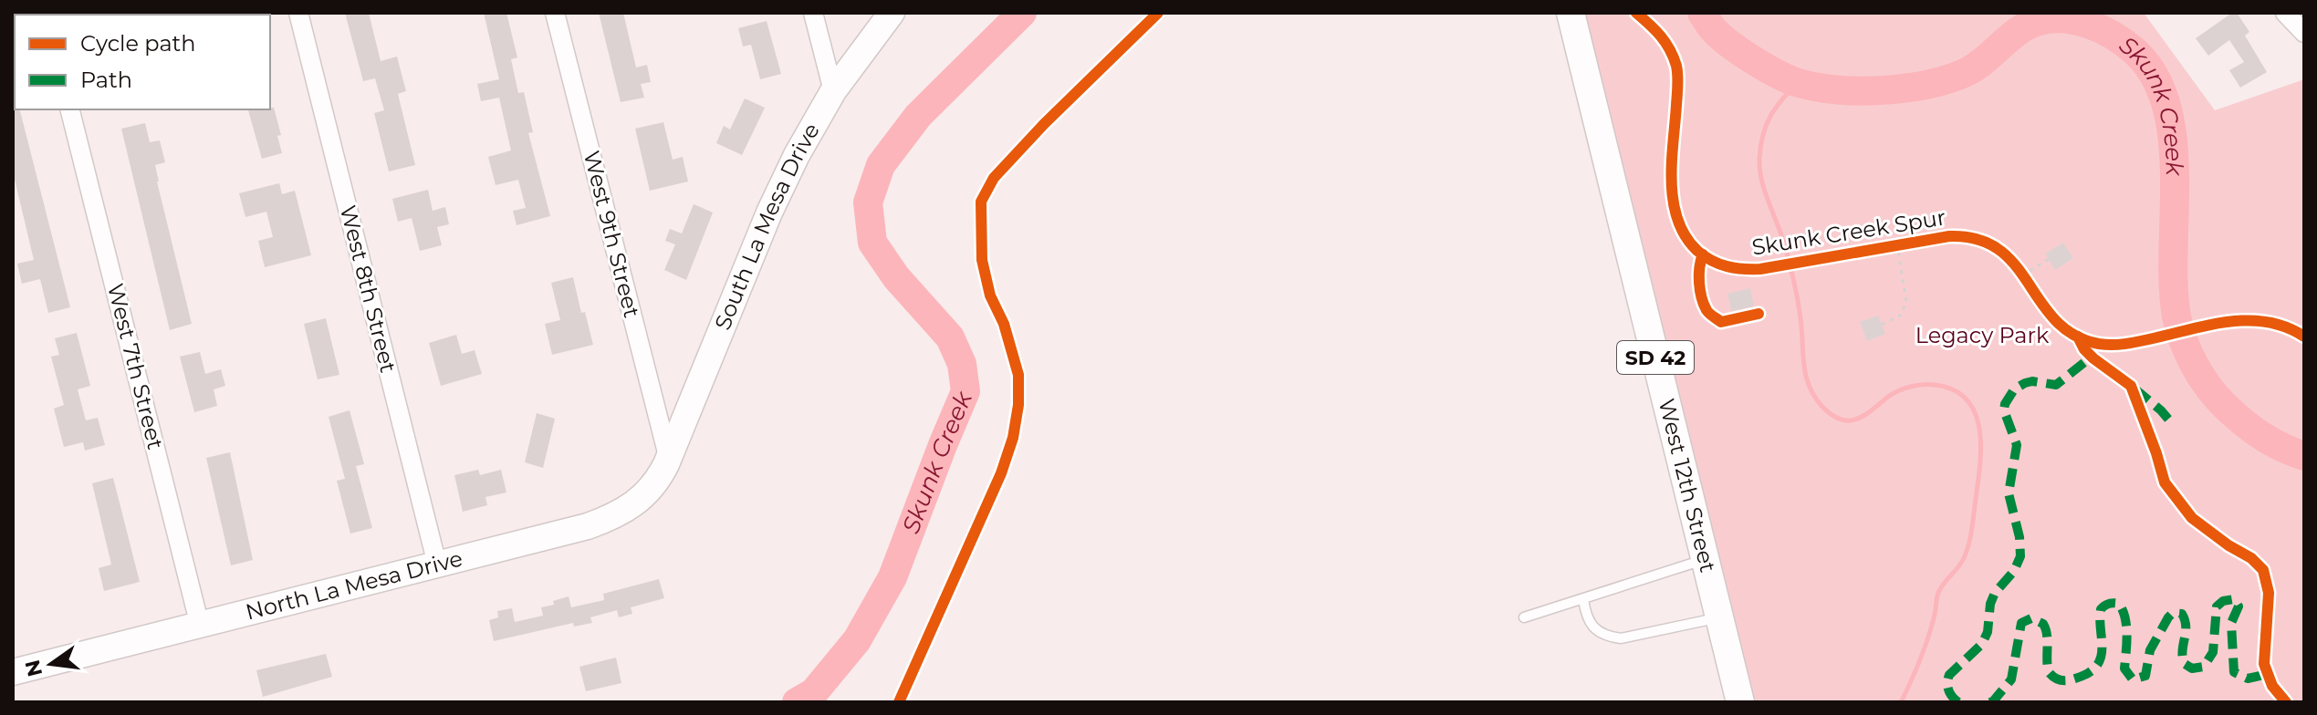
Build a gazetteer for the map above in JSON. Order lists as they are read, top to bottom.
{
  "streets": {
    "main road": ["SD 42", "West 12th Street"],
    "street": [
      "South La Mesa Drive",
      "West 9th Street",
      "West 8th Street",
      "West 7th Street",
      "North La Mesa Drive"
    ],
    "cycle path": ["Skunk Creek Spur"]
  },
  "crossings": [
    ["South La Mesa Drive", "West 9th Street"],
    ["South La Mesa Drive", "North La Mesa Drive"],
    ["West 9th Street", "North La Mesa Drive"],
    ["West 8th Street", "North La Mesa Drive"],
    ["West 7th Street", "North La Mesa Drive"]
  ],
  "water": ["Skunk Creek"],
  "parks": ["Legacy Park"],
  "legend": ["Cycle path", "Path"],
  "north": "left"
}
